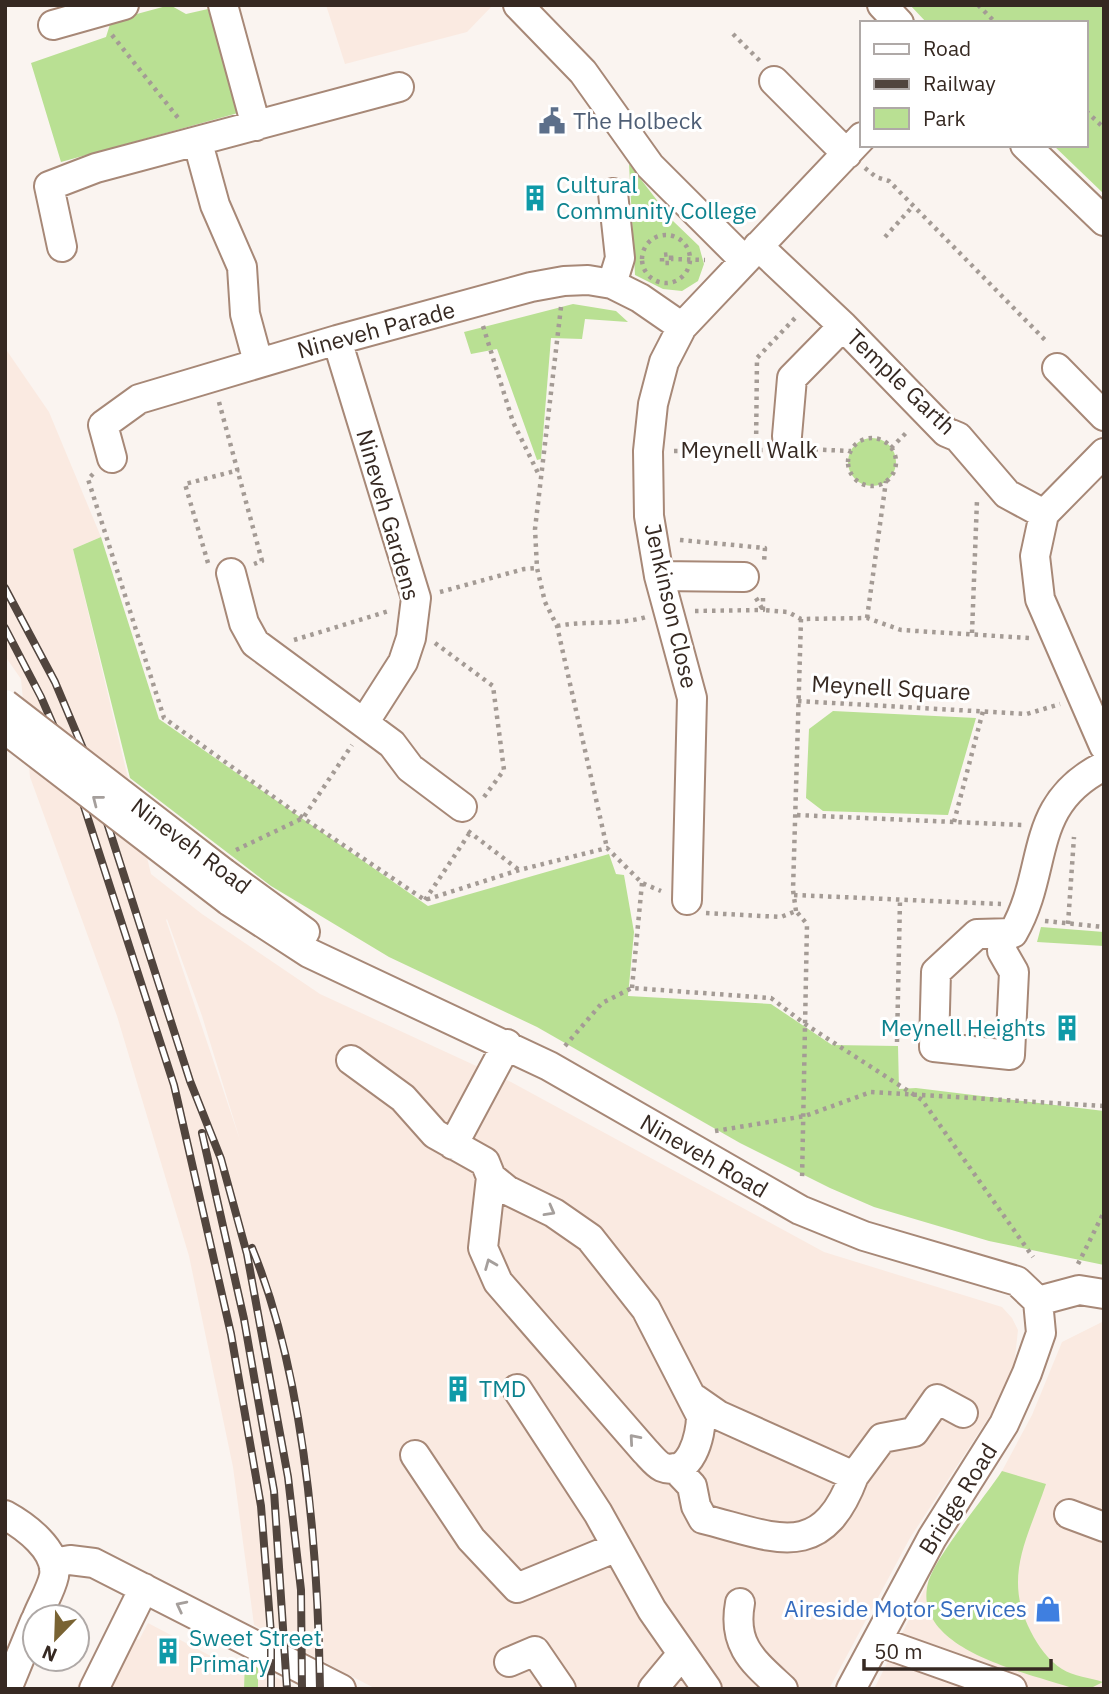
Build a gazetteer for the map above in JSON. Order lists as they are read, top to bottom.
{
  "streets": {
    "street": [
      "Nineveh Parade",
      "Temple Garth",
      "Nineveh Gardens",
      "Jenkinson Close",
      "Nineveh Road",
      "Bridge Road"
    ],
    "path": ["Meynell Walk", "Meynell Square"]
  },
  "crossings": [
    ["Nineveh Parade", "Nineveh Gardens"],
    ["Nineveh Parade", "Jenkinson Close"],
    ["Temple Garth", "Jenkinson Close"],
    ["Meynell Walk", "Jenkinson Close"],
    ["Meynell Square", "Nineveh Road"],
    ["Nineveh Road", "Bridge Road"]
  ],
  "places": {
    "public building": ["The Holbeck"],
    "building": [
      "Cultural Community College",
      "Meynell Heights",
      "TMD",
      "Sweet Street Primary"
    ],
    "shop": ["Aireside Motor Services"]
  },
  "legend": ["Road", "Railway", "Park"],
  "scale_bar": "50 m",
  "north": "bottom left"
}
